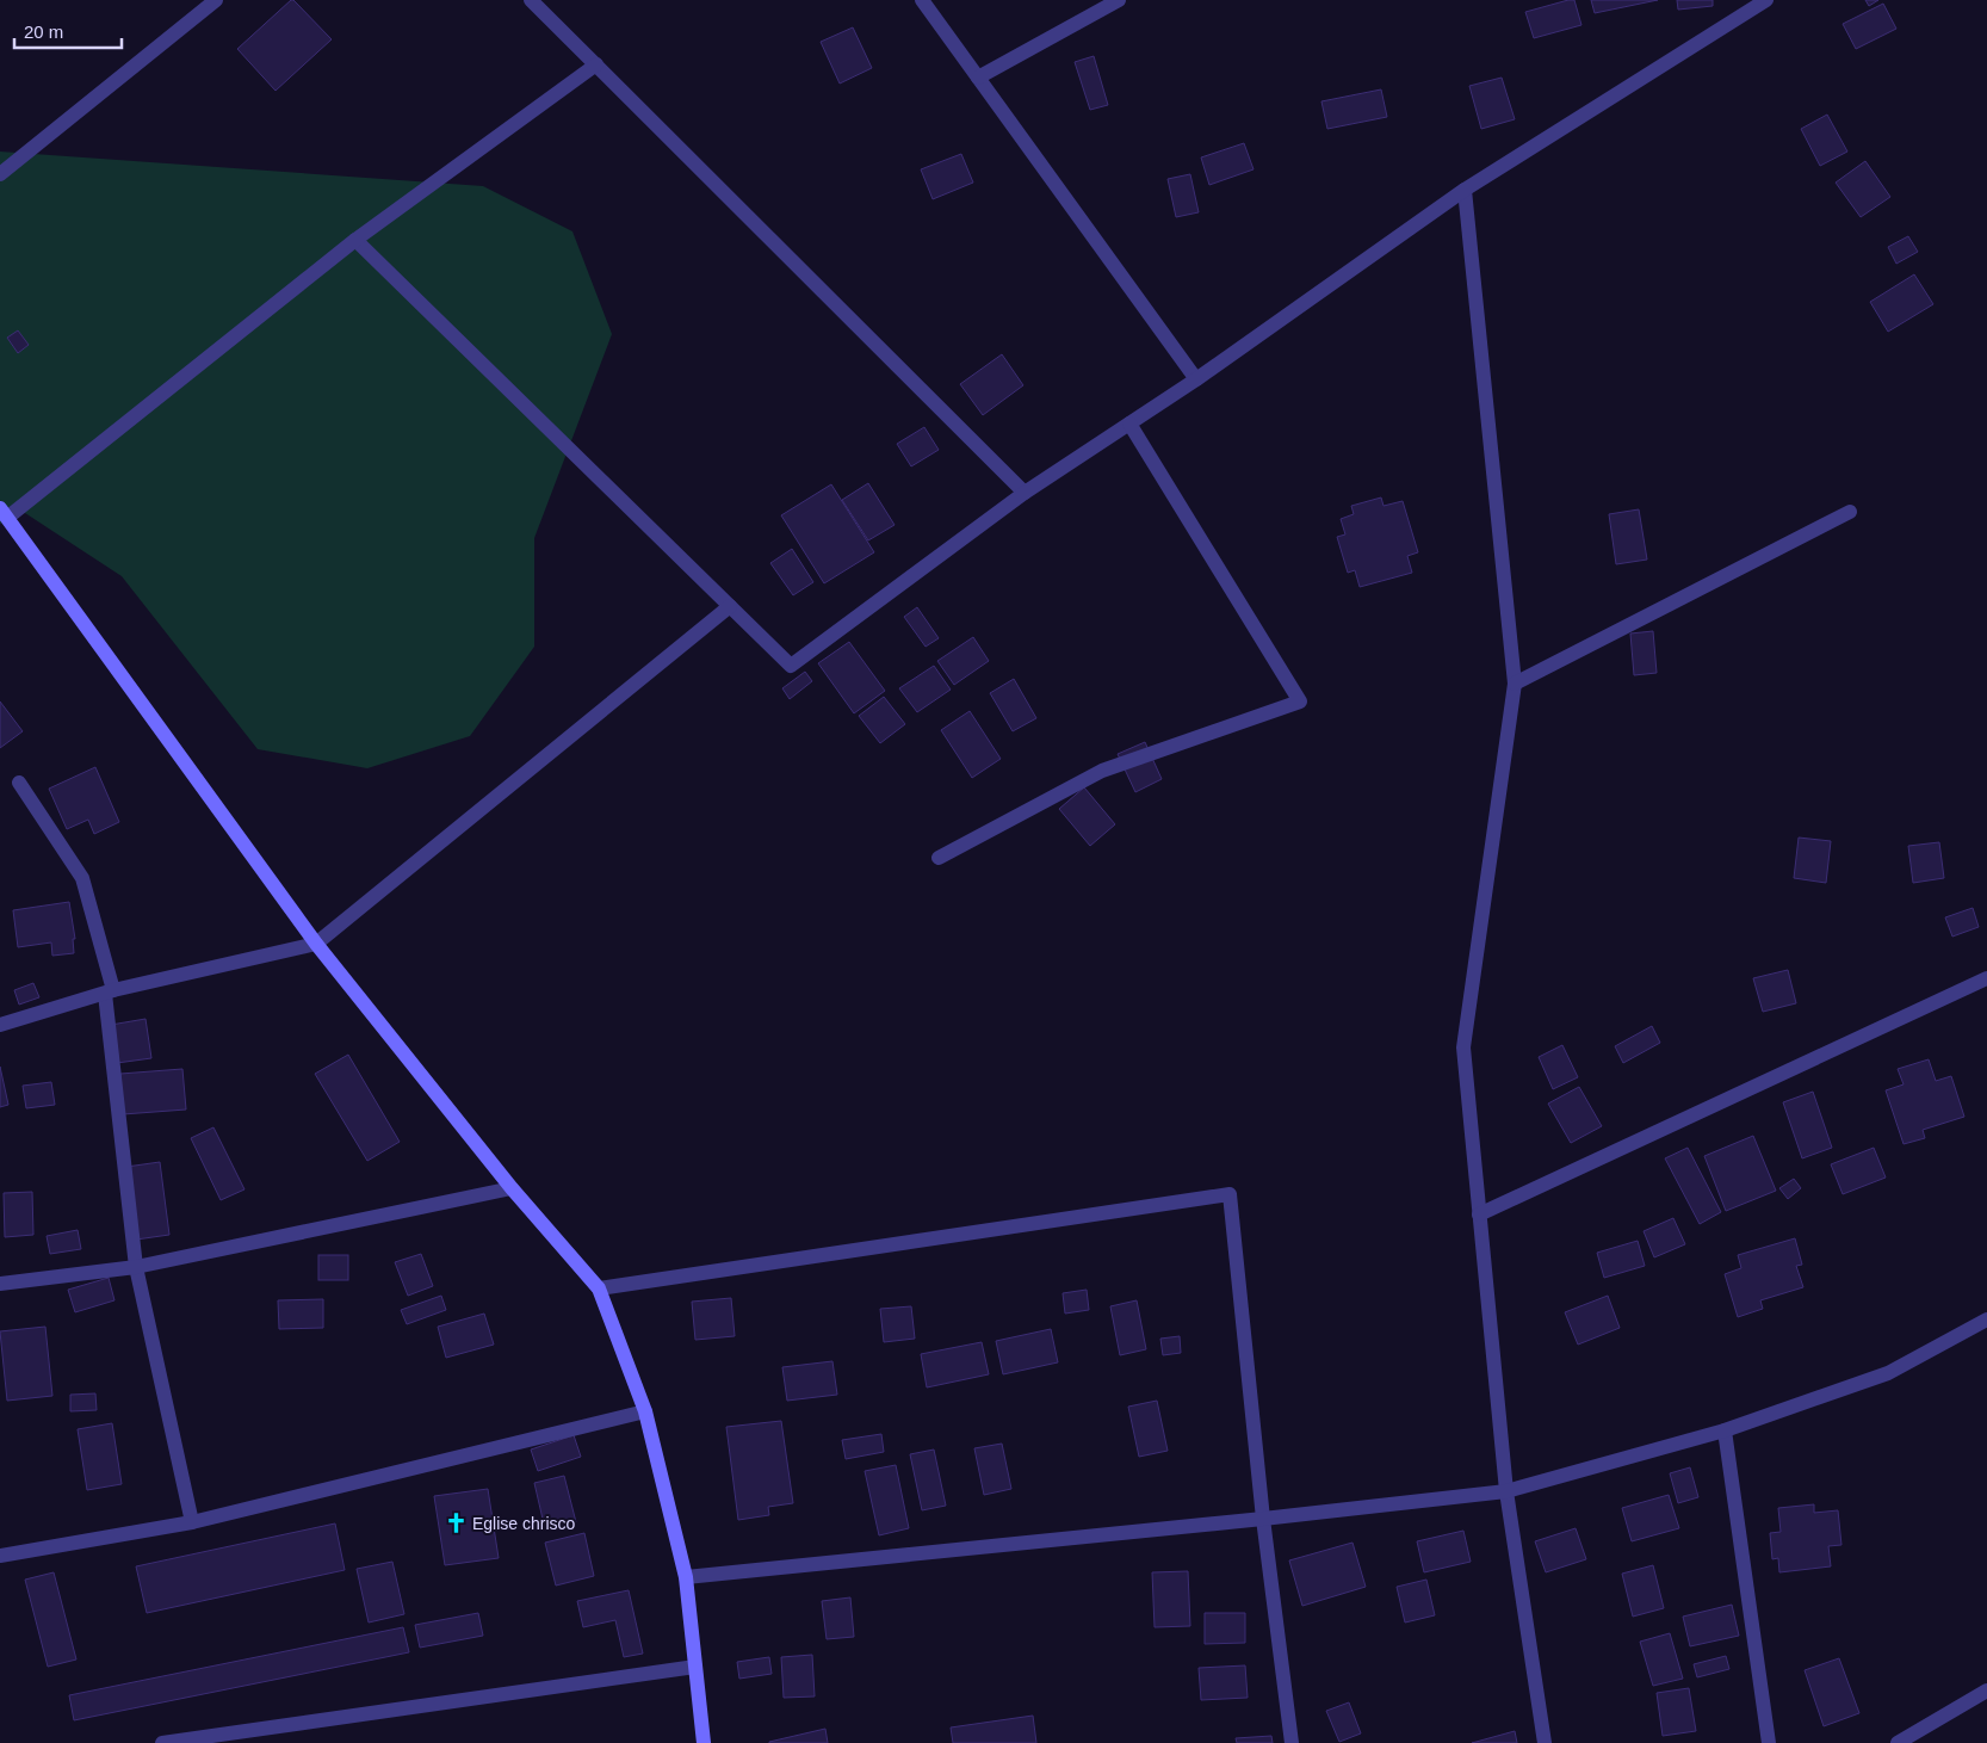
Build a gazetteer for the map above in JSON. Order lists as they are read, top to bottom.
{
  "places": {
    "church": ["Eglise chrisco"]
  },
  "scale_bar": "20 m"
}
